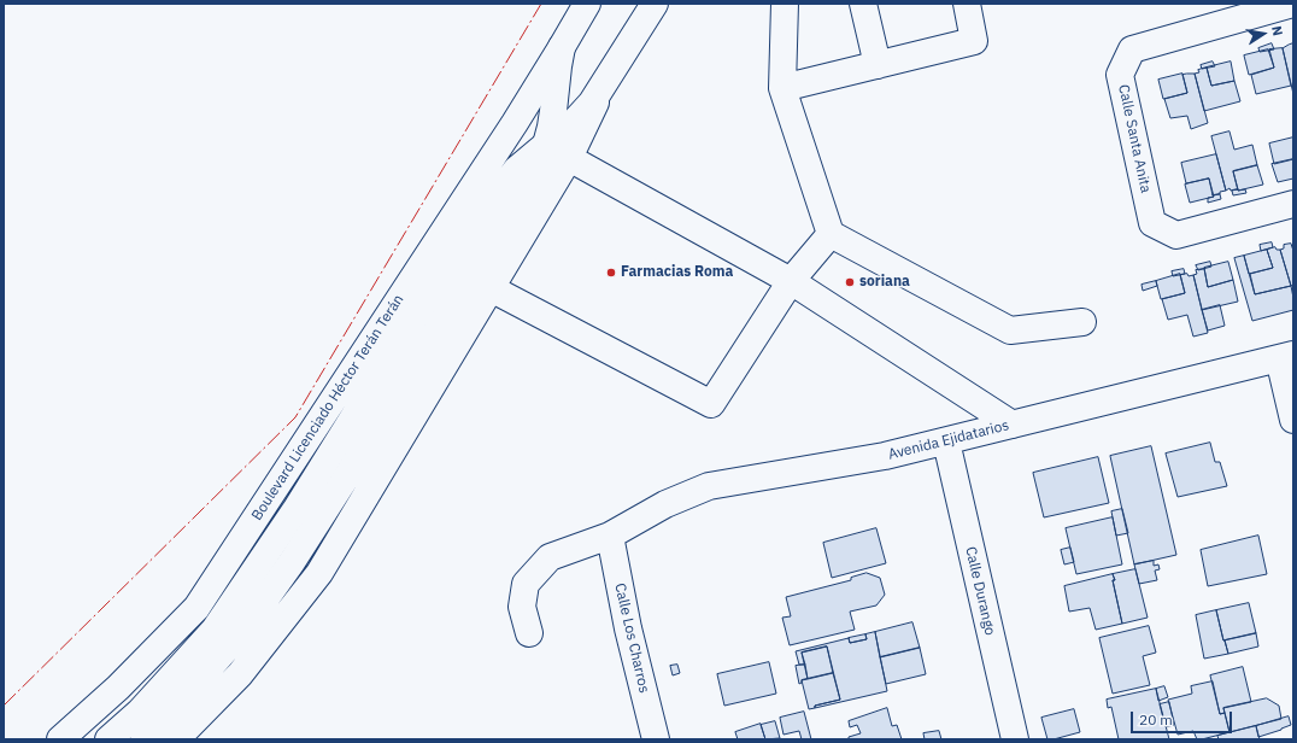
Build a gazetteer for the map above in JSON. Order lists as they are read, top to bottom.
{
  "streets": {
    "main road": [
      "Calle Santa Anita",
      "Boulevard Licenciado Héctor Terán Terán",
      "Avenida Ejidatarios",
      "Calle Durango",
      "Calle Los Charros"
    ]
  },
  "crossings": [
    ["Avenida Ejidatarios", "Calle Durango"],
    ["Avenida Ejidatarios", "Calle Los Charros"]
  ],
  "places": ["Farmacias Roma", "soriana"],
  "scale_bar": "20 m",
  "north": "right"
}
